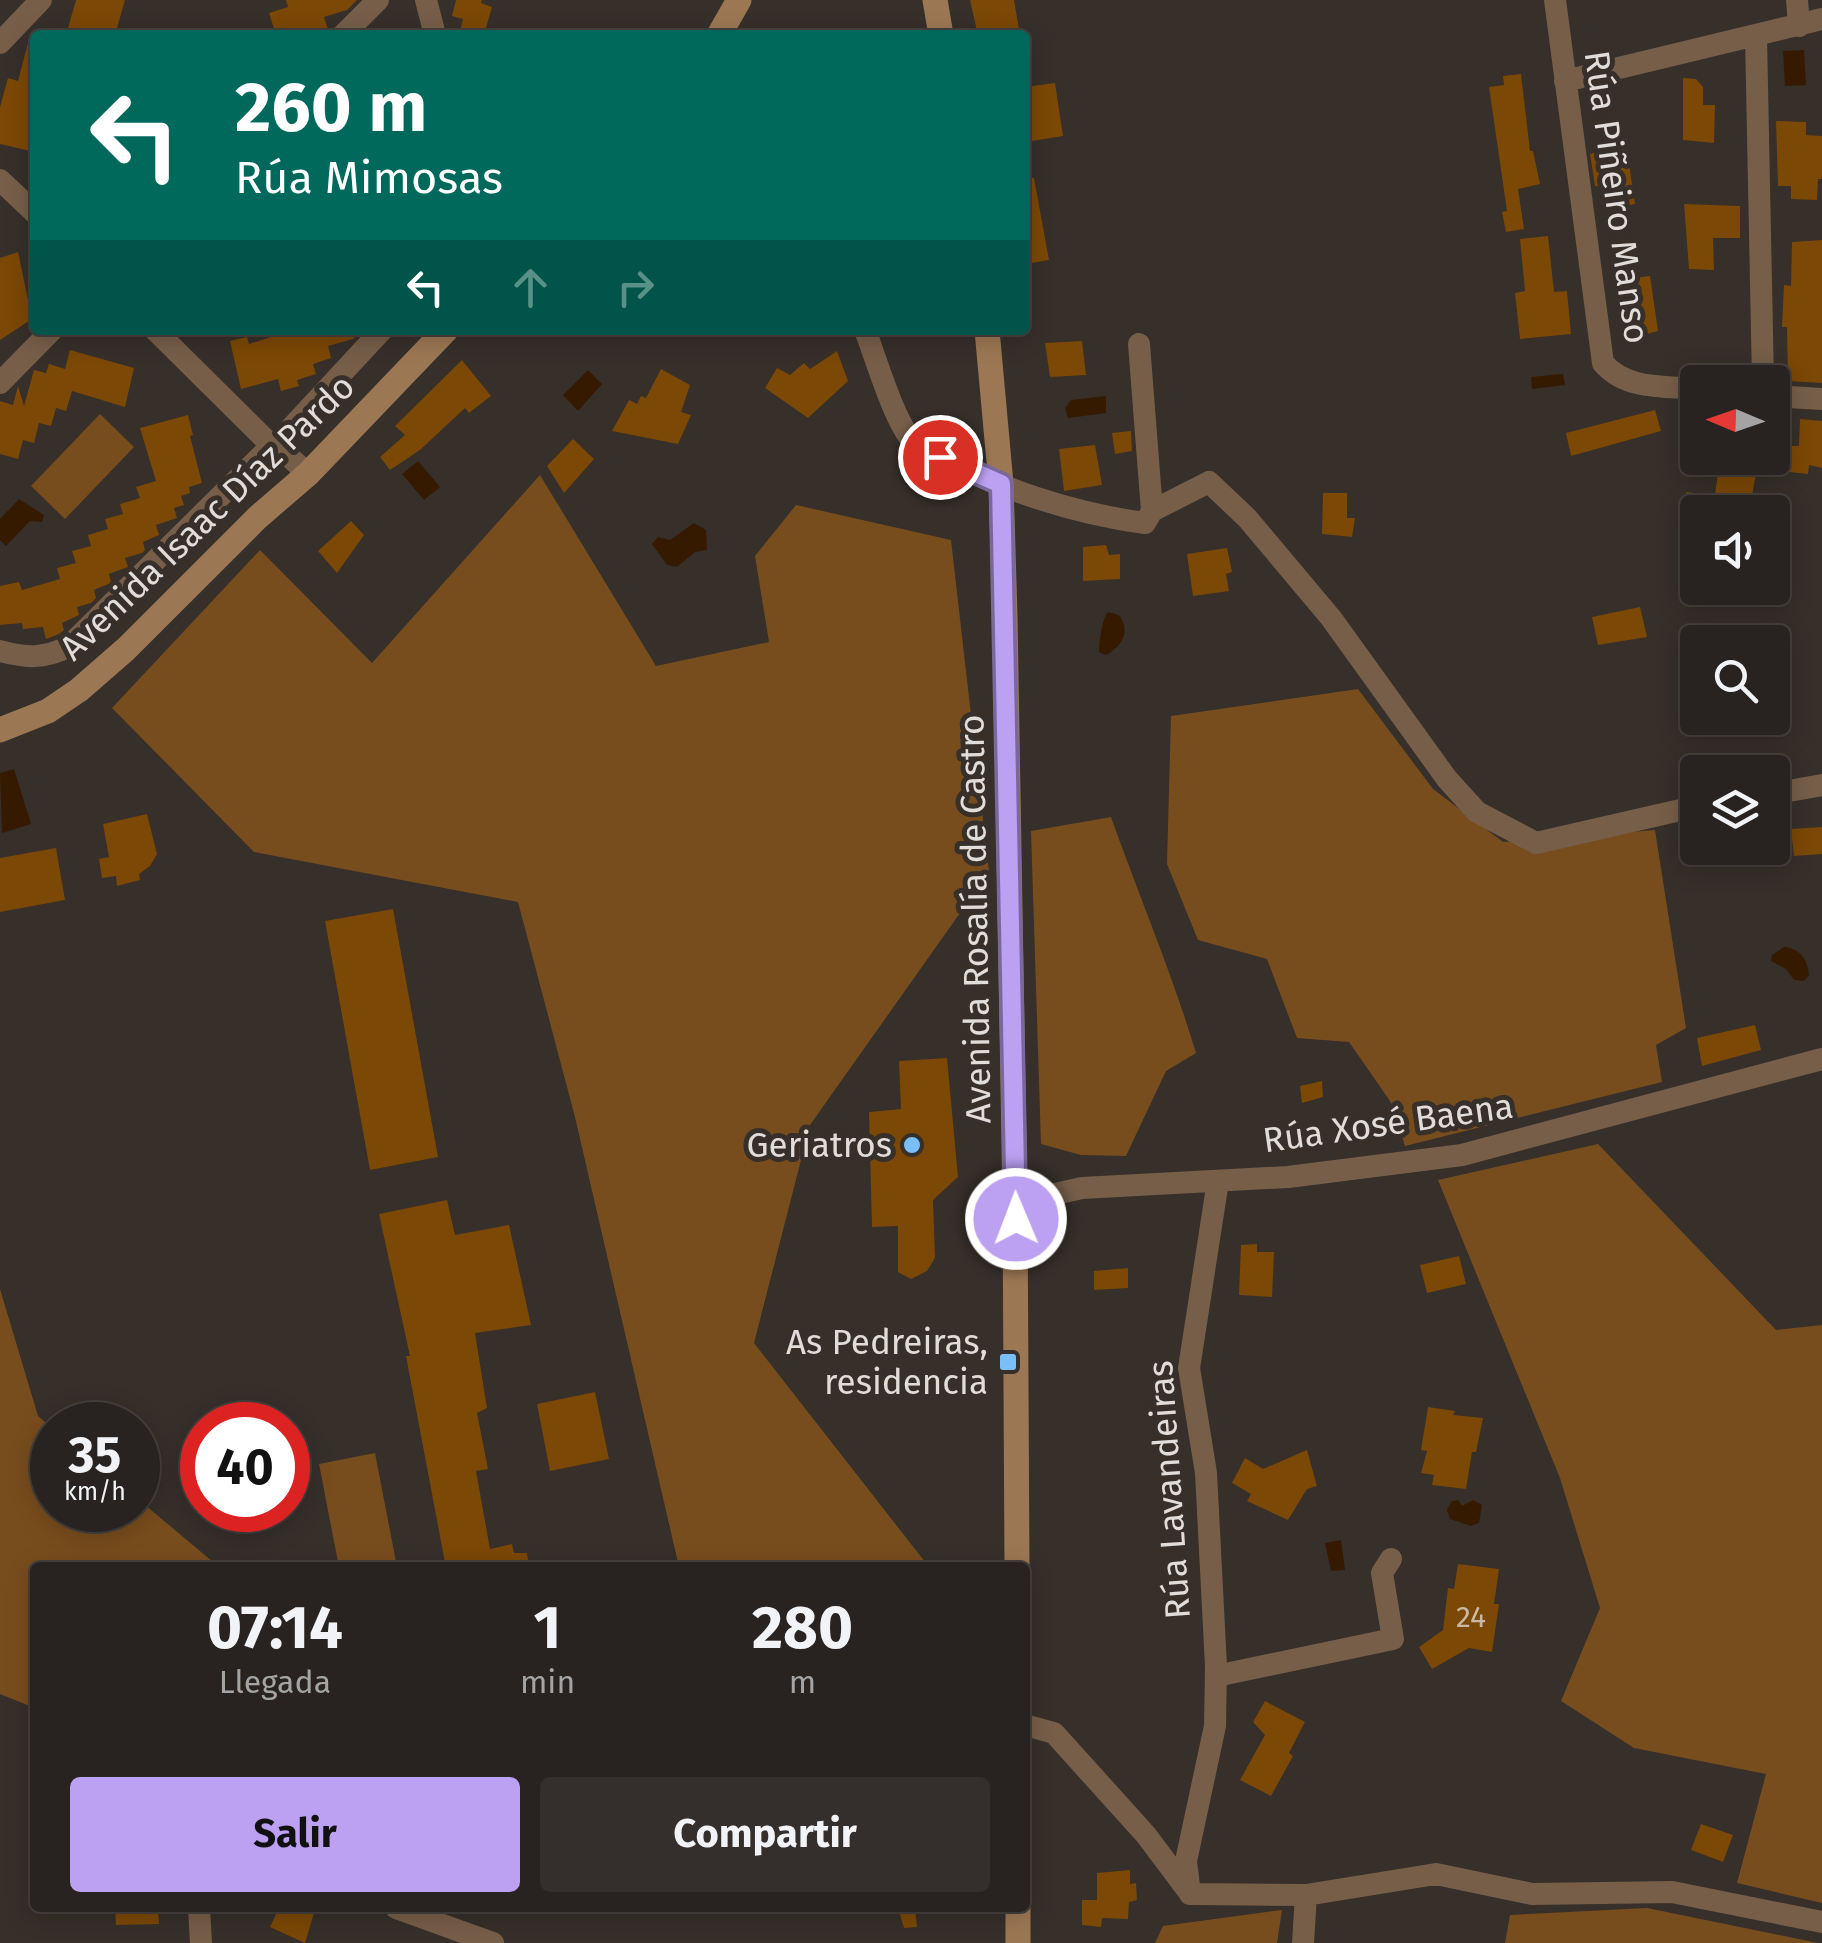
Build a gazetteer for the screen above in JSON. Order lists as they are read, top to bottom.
{
  "streets": {
    "street": [
      "Rúa Piñeiro Manso",
      "Avenida Isaac Díaz Pardo",
      "Avenida Rosalía de Castro",
      "Rúa Xosé Baena",
      "Rúa Lavandeiras"
    ]
  },
  "crossings": [
    ["Avenida Rosalía de Castro", "Rúa Xosé Baena"],
    ["Rúa Xosé Baena", "Rúa Lavandeiras"]
  ],
  "places": {
    "other": ["Geriatros"],
    "transit": ["As Pedreiras, residencia"]
  },
  "house_numbers": ["24"],
  "north": "left",
  "page": {
    "turn": ["260 m", "Rúa Mimosas"],
    "speed": "35 km/h",
    "limit": "40",
    "eta": [
      "07:14",
      "Llegada",
      "1",
      "min",
      "280",
      "m"
    ],
    "buttons": ["Salir", "Compartir"]
  }
}
